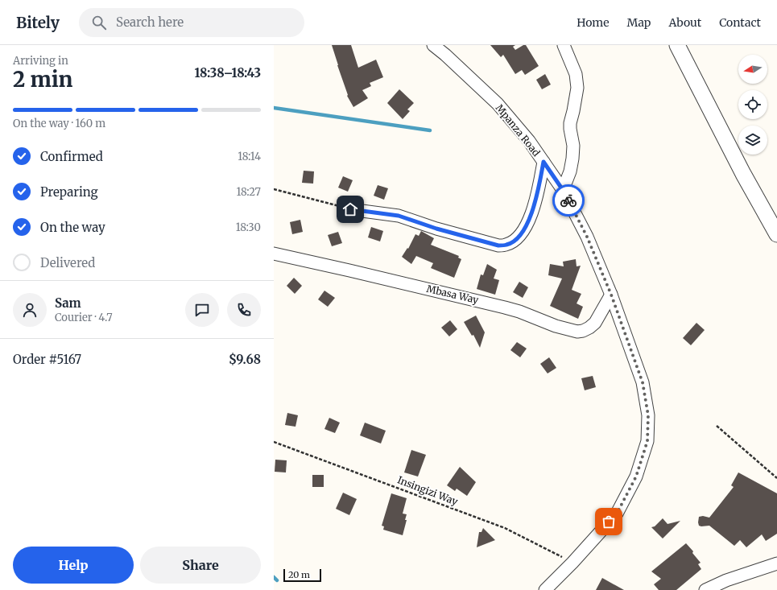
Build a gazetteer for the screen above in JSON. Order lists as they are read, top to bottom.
{
  "streets": {
    "street": ["Mpanza Road", "Mbasa Way"],
    "path": ["Insingizi Way"]
  },
  "crossings": [
    ["Mpanza Road", "Mbasa Way"],
    ["Mpanza Road", "Insingizi Way"]
  ],
  "scale_bar": "20 m",
  "north": "left",
  "page": {
    "header": "Bitely",
    "search": "Search here",
    "nav": [
      "Home",
      "Map",
      "About",
      "Contact"
    ],
    "heading": ["2 min", "Arriving in", "18:38–18:43"],
    "panel": [
      "Sam",
      "Courier · 4.7",
      "Order #5167",
      "$9.68"
    ],
    "bar": "On the way · 160 m",
    "list": [
      ["Confirmed", "18:14"],
      ["Preparing", "18:27"],
      ["On the way", "18:30"],
      "Delivered"
    ],
    "buttons": ["Help", "Share"],
    "scale": "20 m"
  }
}
